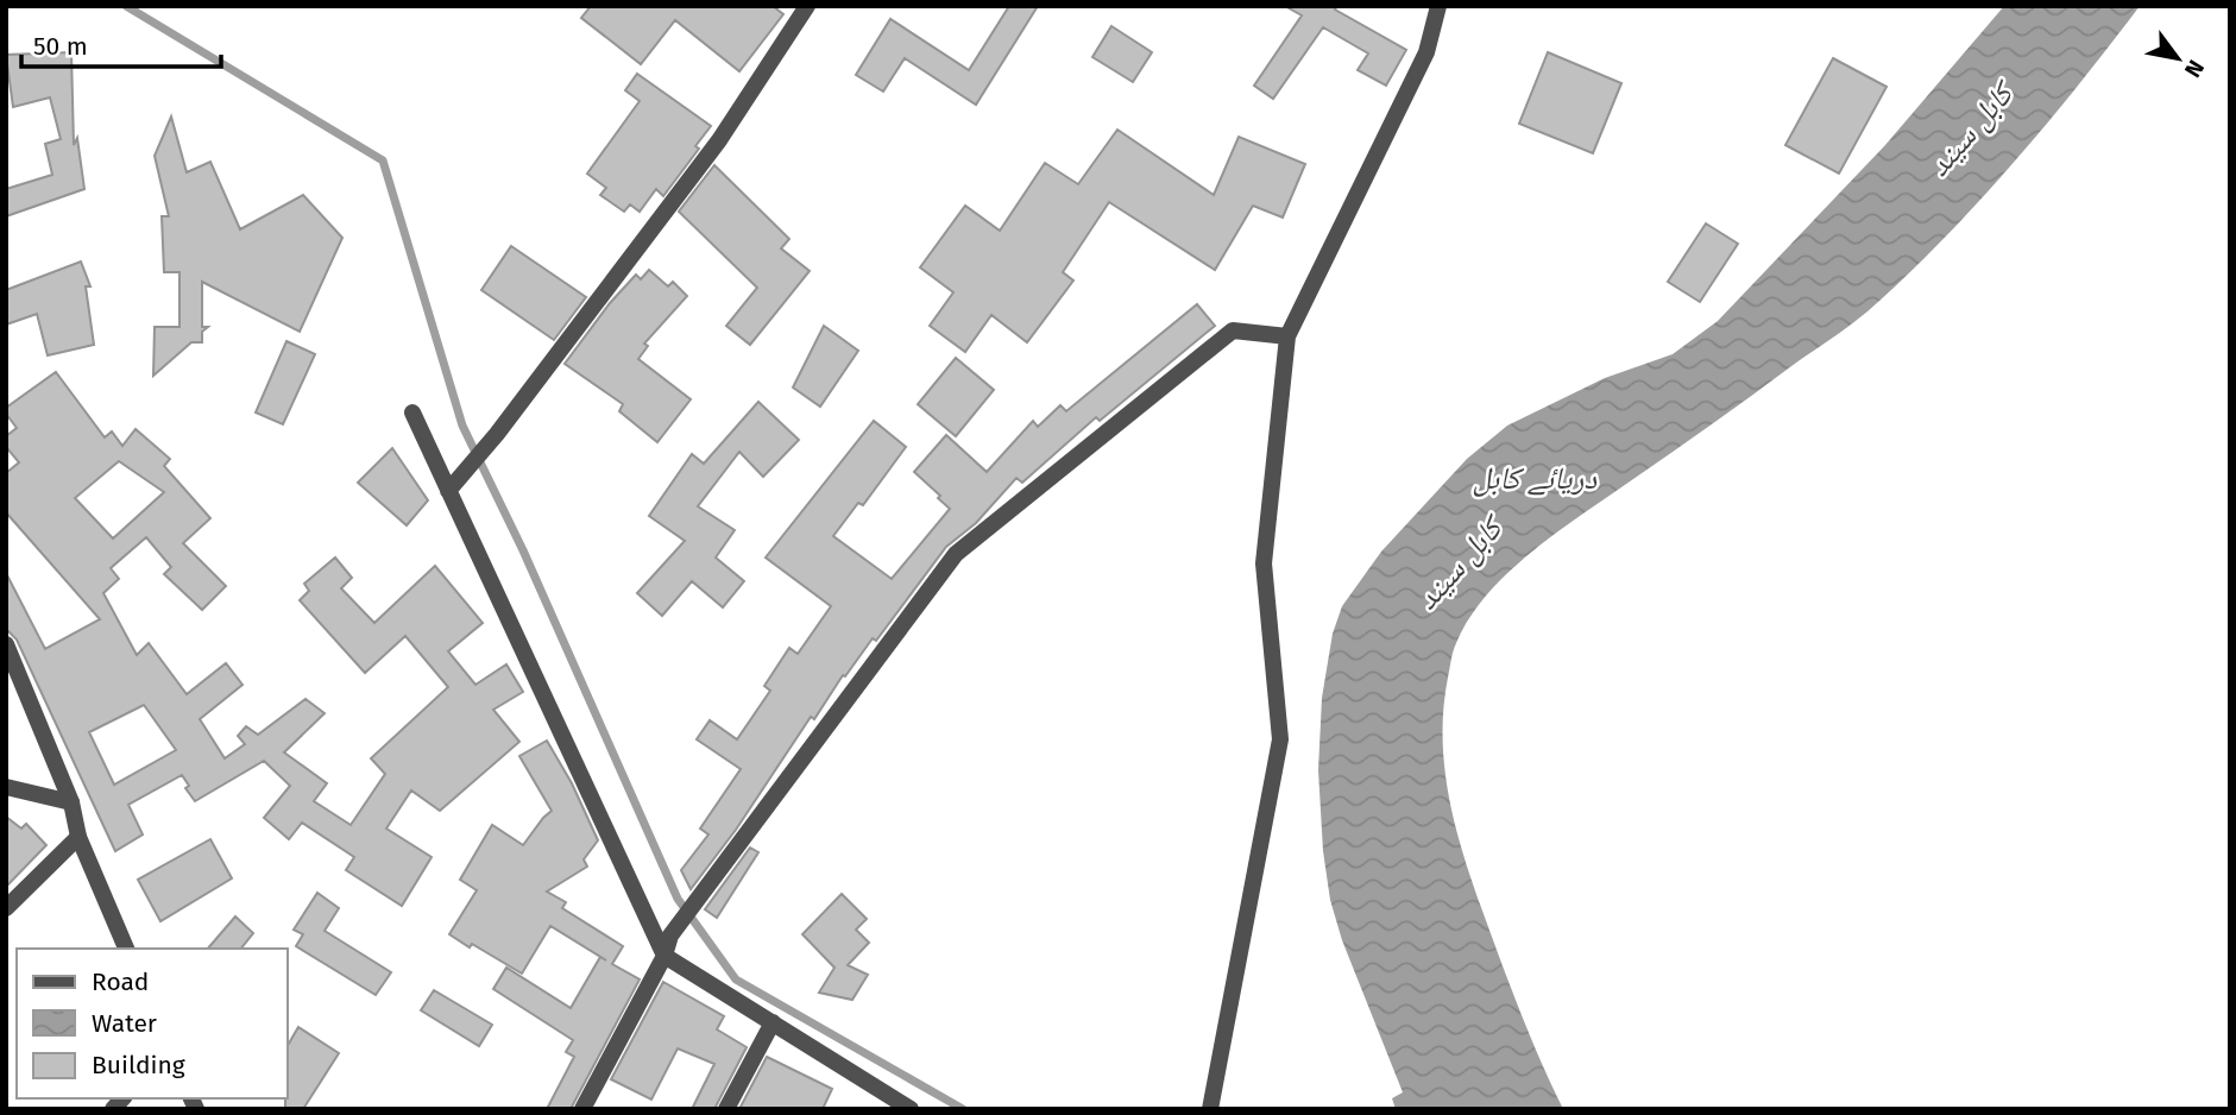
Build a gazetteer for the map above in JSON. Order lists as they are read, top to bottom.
{
  "water": ["کابل سيند", "دریائے کابل"],
  "legend": ["Road", "Water", "Building"],
  "scale_bar": "50 m",
  "north": "bottom right"
}
